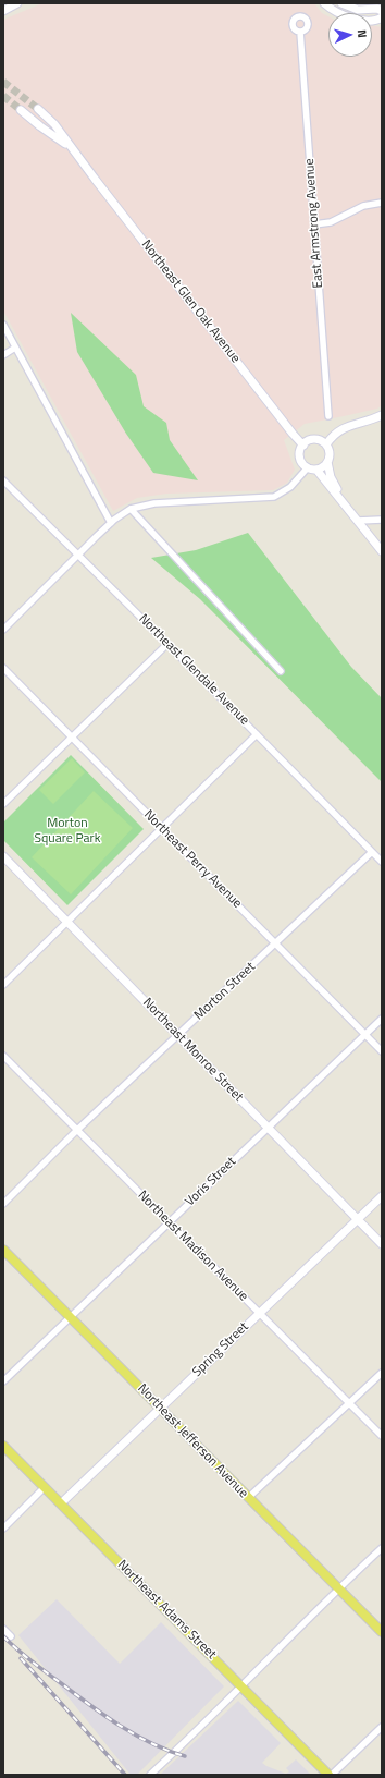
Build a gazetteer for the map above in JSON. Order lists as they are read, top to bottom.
{
  "streets": {
    "main road": ["Northeast Jefferson Avenue", "Northeast Adams Street"],
    "street": [
      "East Armstrong Avenue",
      "Northeast Glen Oak Avenue",
      "Northeast Glendale Avenue",
      "Northeast Perry Avenue",
      "Morton Street",
      "Northeast Monroe Street",
      "Voris Street",
      "Northeast Madison Avenue",
      "Spring Street"
    ]
  },
  "crossings": [
    ["Northeast Glendale Avenue", "Morton Street"],
    ["Northeast Perry Avenue", "Morton Street"],
    ["Northeast Perry Avenue", "Voris Street"],
    ["Morton Street", "Northeast Monroe Street"],
    ["Morton Street", "Northeast Madison Avenue"],
    ["Northeast Monroe Street", "Voris Street"],
    ["Northeast Monroe Street", "Spring Street"],
    ["Voris Street", "Northeast Madison Avenue"],
    ["Voris Street", "Northeast Jefferson Avenue"],
    ["Northeast Madison Avenue", "Spring Street"],
    ["Spring Street", "Northeast Jefferson Avenue"],
    ["Spring Street", "Northeast Adams Street"]
  ],
  "parks": ["Morton Square Park"],
  "north": "right"
}
